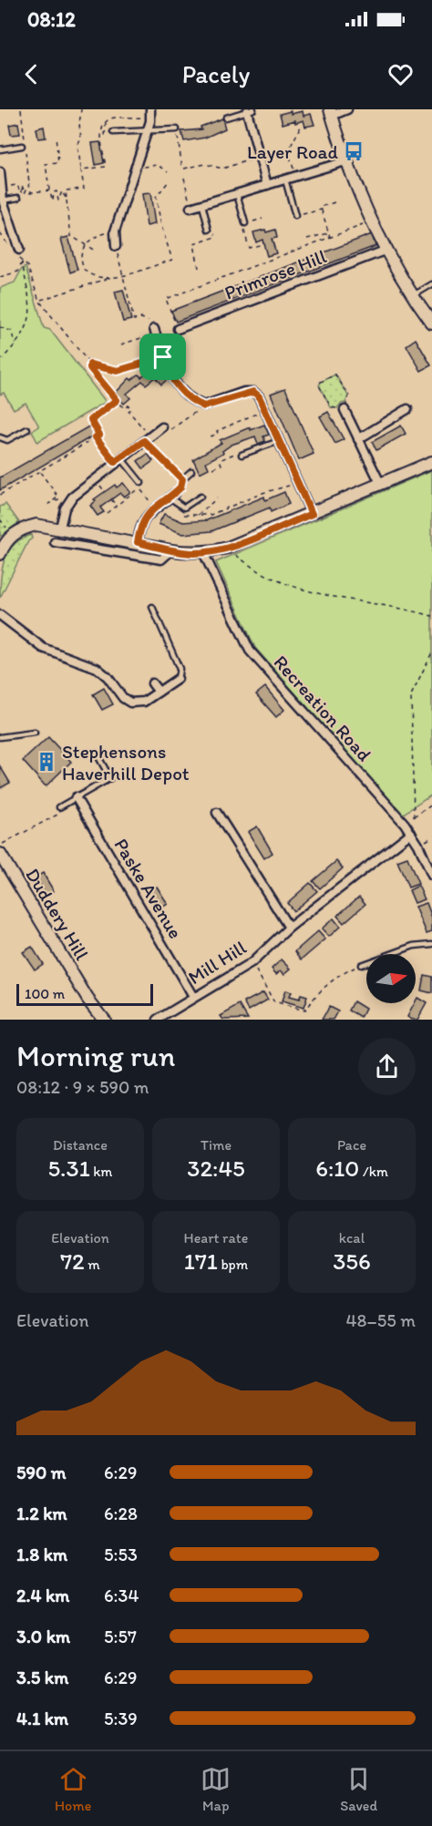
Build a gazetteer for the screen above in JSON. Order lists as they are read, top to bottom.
{
  "streets": {
    "street": [
      "Primrose Hill",
      "Recreation Road",
      "Paske Avenue",
      "Duddery Hill",
      "Mill Hill"
    ]
  },
  "crossings": [
    ["Recreation Road", "Mill Hill"],
    ["Paske Avenue", "Mill Hill"]
  ],
  "places": {
    "bus stop": ["Layer Road"],
    "building": ["Stephensons Haverhill Depot"]
  },
  "scale_bar": "100 m",
  "north": "right",
  "page": {
    "status": "08:12",
    "header": "Pacely",
    "scale": "100 m",
    "heading": ["Morning run", "08:12 · 9 × 590 m"],
    "stats": [
      ["Distance", "5.31 km"],
      ["Time", "32:45"],
      ["Pace", "6:10 /km"],
      ["Elevation", "72 m"],
      ["Heart rate", "171 bpm"],
      ["kcal", "356"]
    ],
    "chart": ["Elevation", "48–55 m"],
    "list": [
      {
        "name": "590 m",
        "note": "6:29"
      },
      {
        "name": "1.2 km",
        "note": "6:28"
      },
      {
        "name": "1.8 km",
        "note": "5:53"
      },
      {
        "name": "2.4 km",
        "note": "6:34"
      },
      {
        "name": "3.0 km",
        "note": "5:57"
      },
      {
        "name": "3.5 km",
        "note": "6:29"
      },
      {
        "name": "4.1 km",
        "note": "5:39"
      }
    ],
    "tabs": ["Home", "Map", "Saved"]
  }
}
